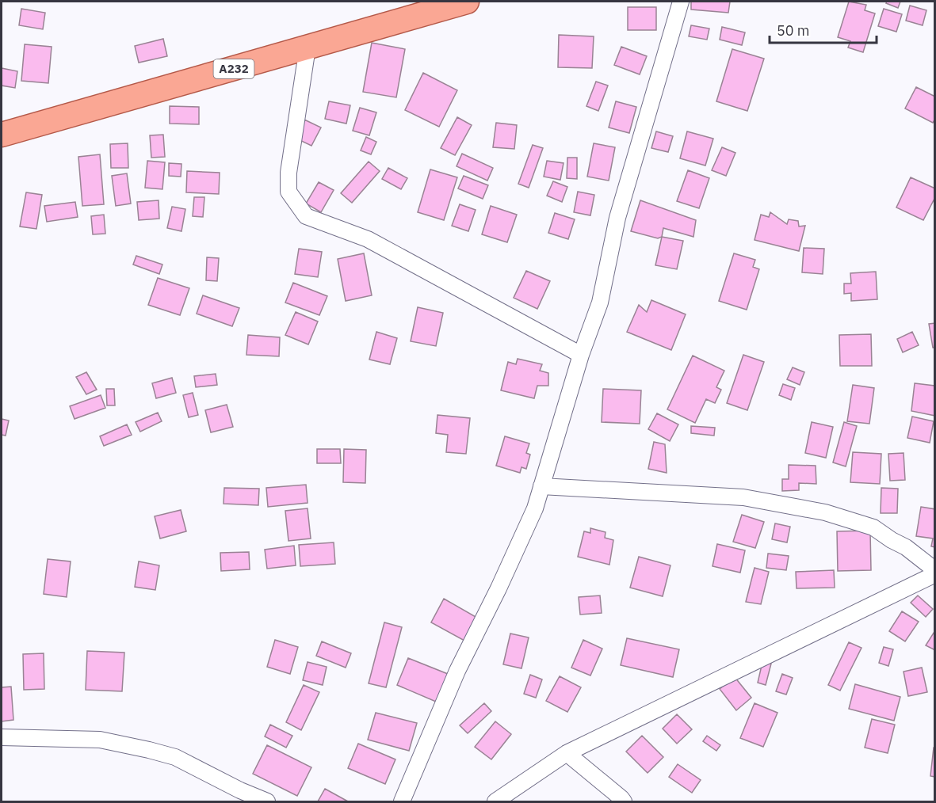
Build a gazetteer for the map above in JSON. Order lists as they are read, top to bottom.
{
  "streets": {
    "main road": ["A232"]
  },
  "scale_bar": "50 m"
}
